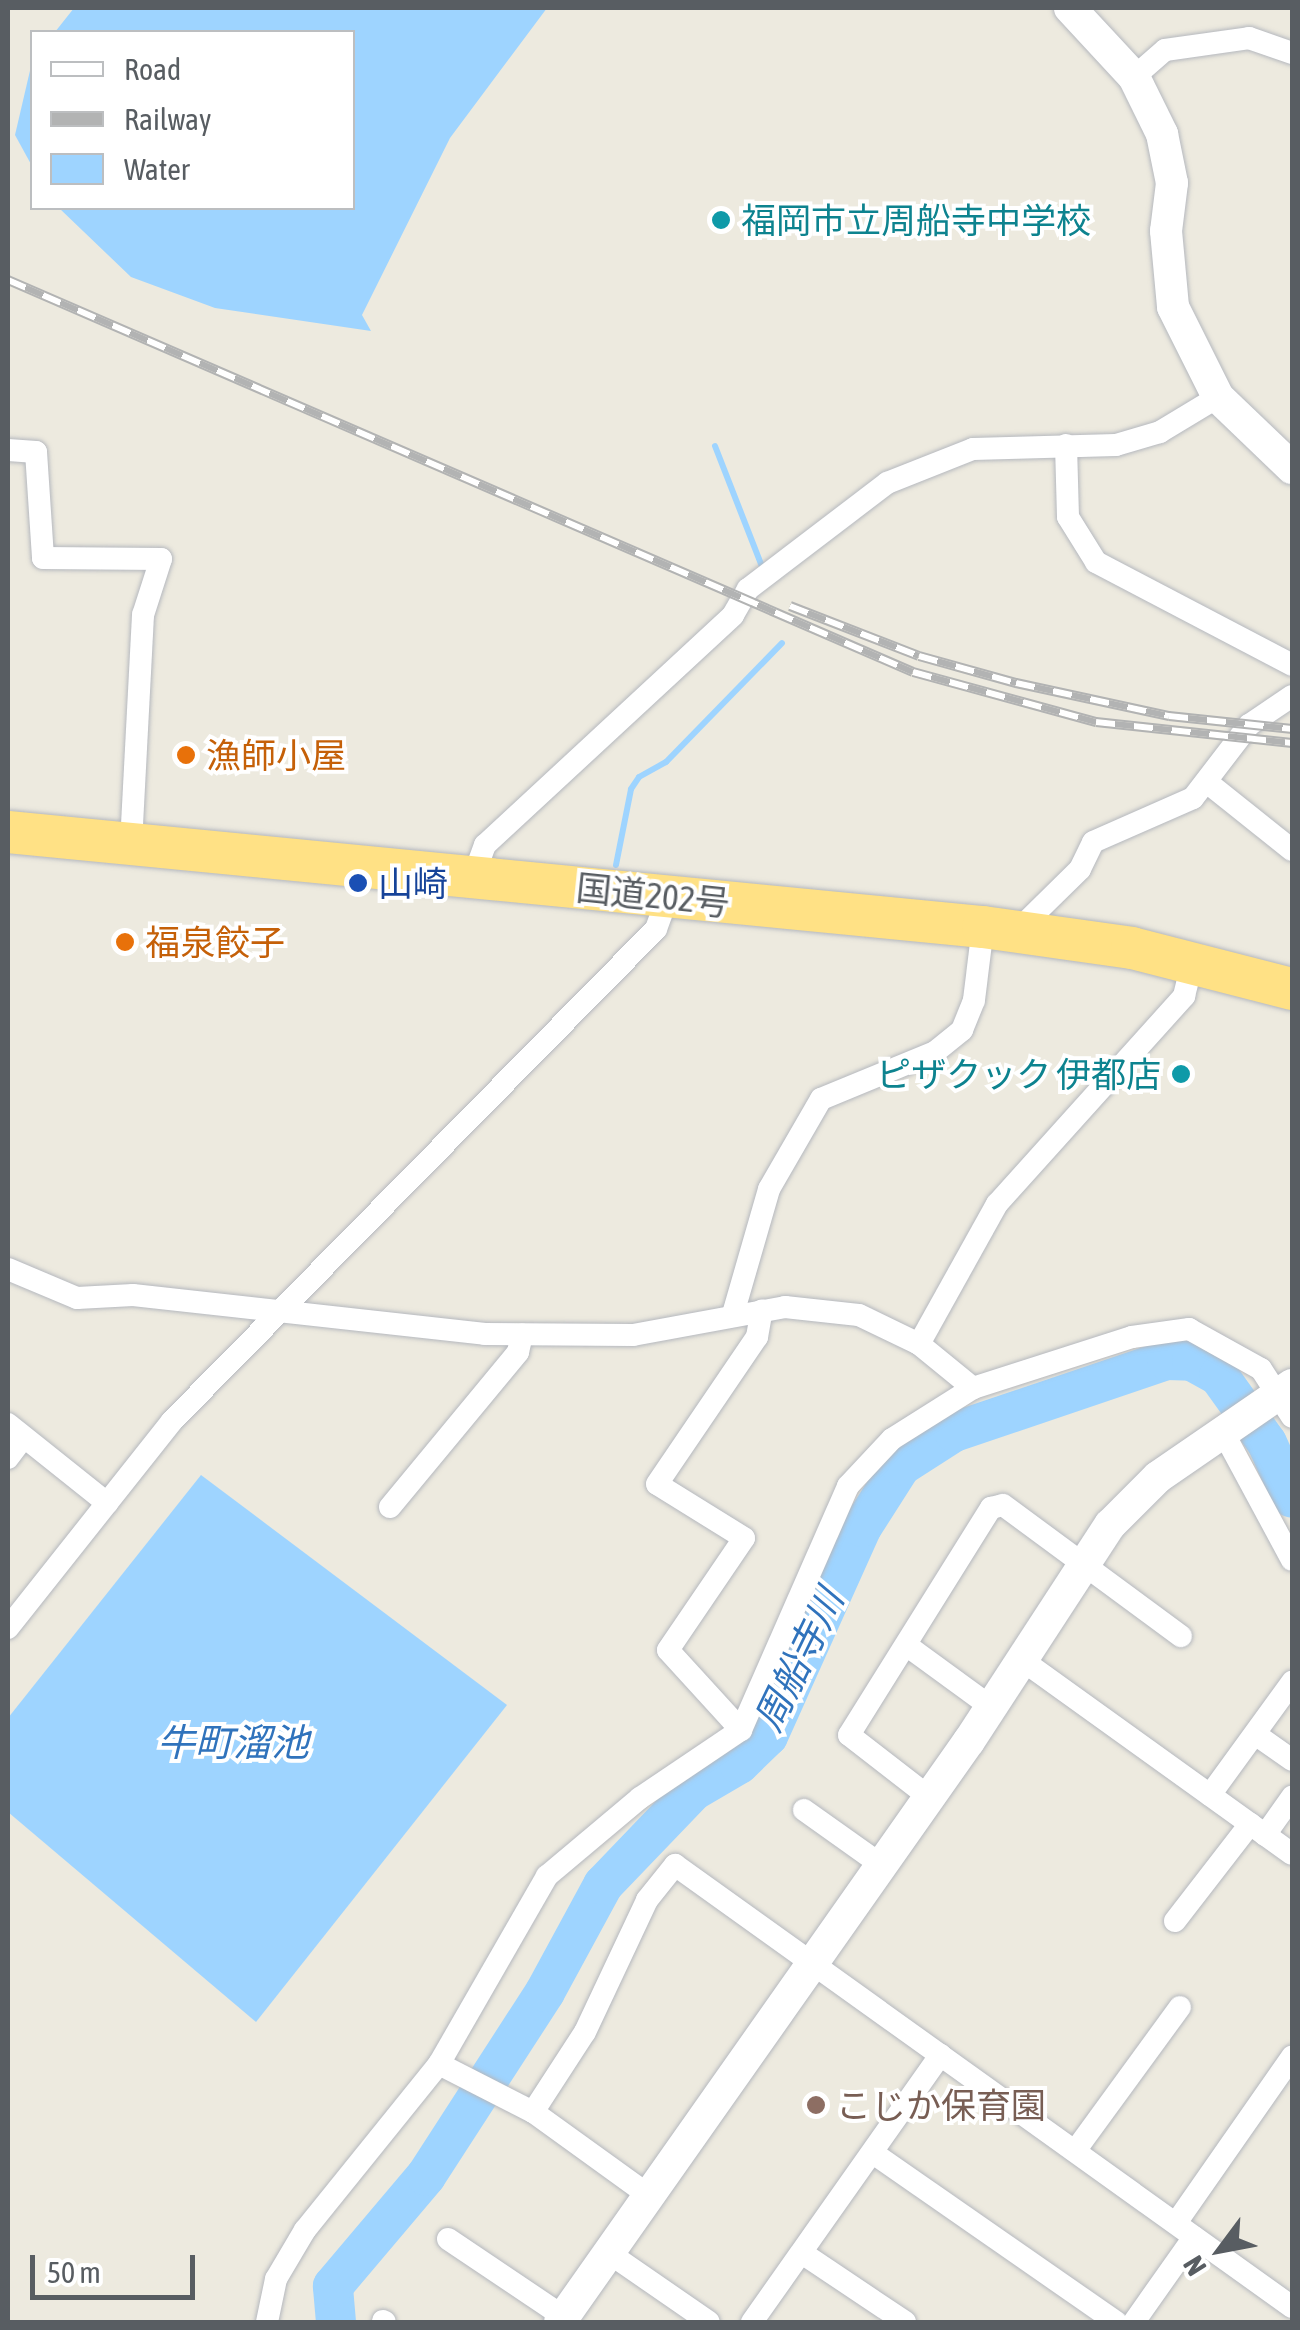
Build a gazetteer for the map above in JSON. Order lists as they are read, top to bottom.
{
  "streets": {
    "highway": ["国道202号"]
  },
  "water": ["周船寺川", "牛町溜池"],
  "places": [
    "福岡市立周船寺中学校",
    "漁師小屋",
    "山崎",
    "福泉餃子",
    "ピザクック 伊都店",
    "こじか保育園"
  ],
  "legend": ["Road", "Railway", "Water"],
  "scale_bar": "50 m",
  "north": "bottom left"
}
